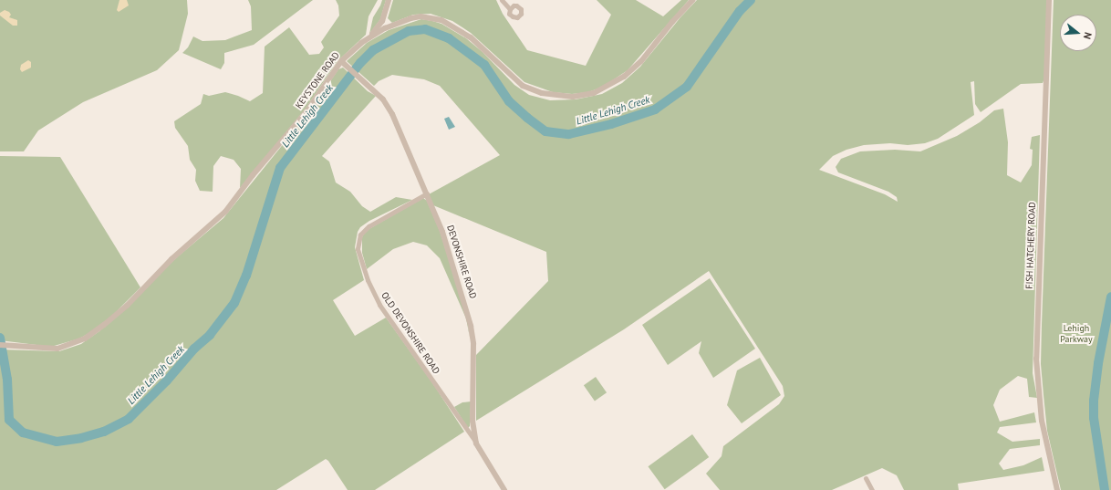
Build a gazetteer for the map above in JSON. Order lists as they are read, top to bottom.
{
  "streets": {
    "street": [
      "KEYSTONE ROAD",
      "FISH HATCHERY ROAD",
      "DEVONSHIRE ROAD",
      "OLD DEVONSHIRE ROAD"
    ]
  },
  "crossings": [
    ["KEYSTONE ROAD", "DEVONSHIRE ROAD"],
    ["DEVONSHIRE ROAD", "OLD DEVONSHIRE ROAD"]
  ],
  "water": ["Little Lehigh Creek"],
  "parks": ["Lehigh Parkway"],
  "north": "right"
}
